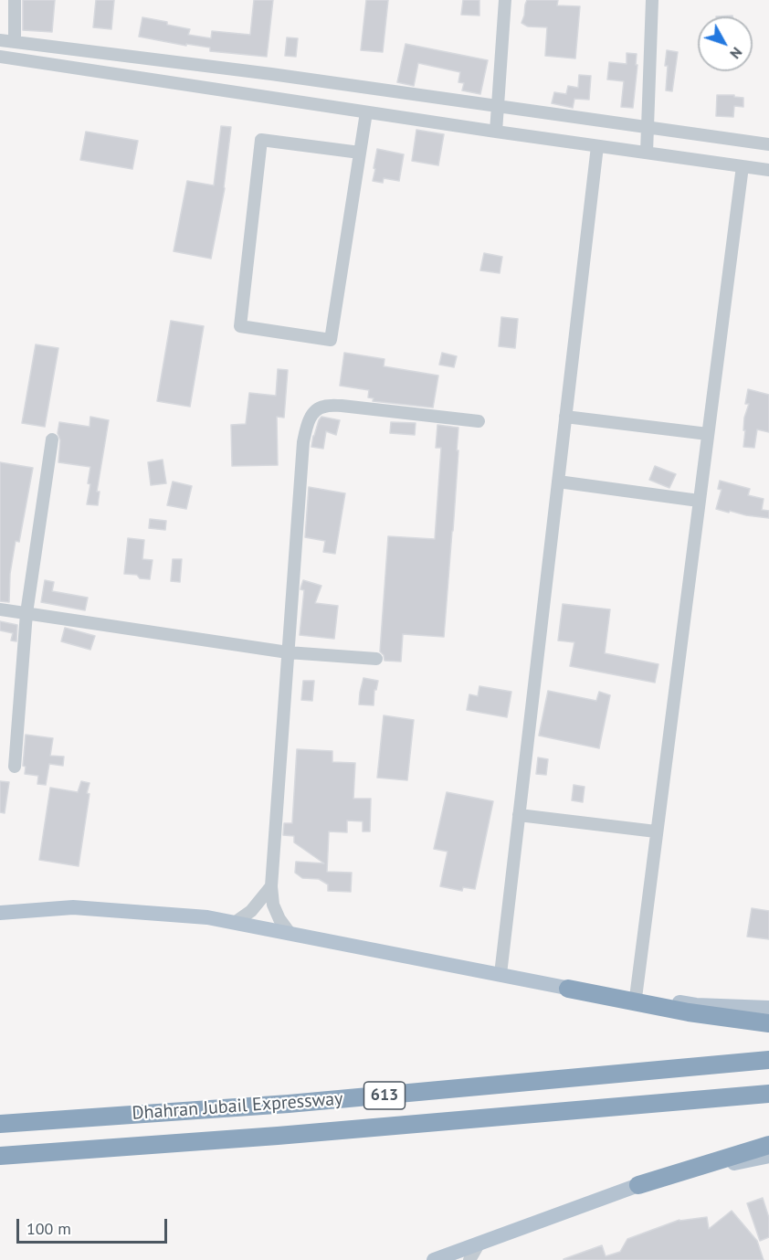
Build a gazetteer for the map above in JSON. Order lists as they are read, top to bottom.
{
  "streets": {
    "highway": ["613", "Dhahran Jubail Expressway"]
  },
  "scale_bar": "100 m",
  "north": "bottom right"
}
